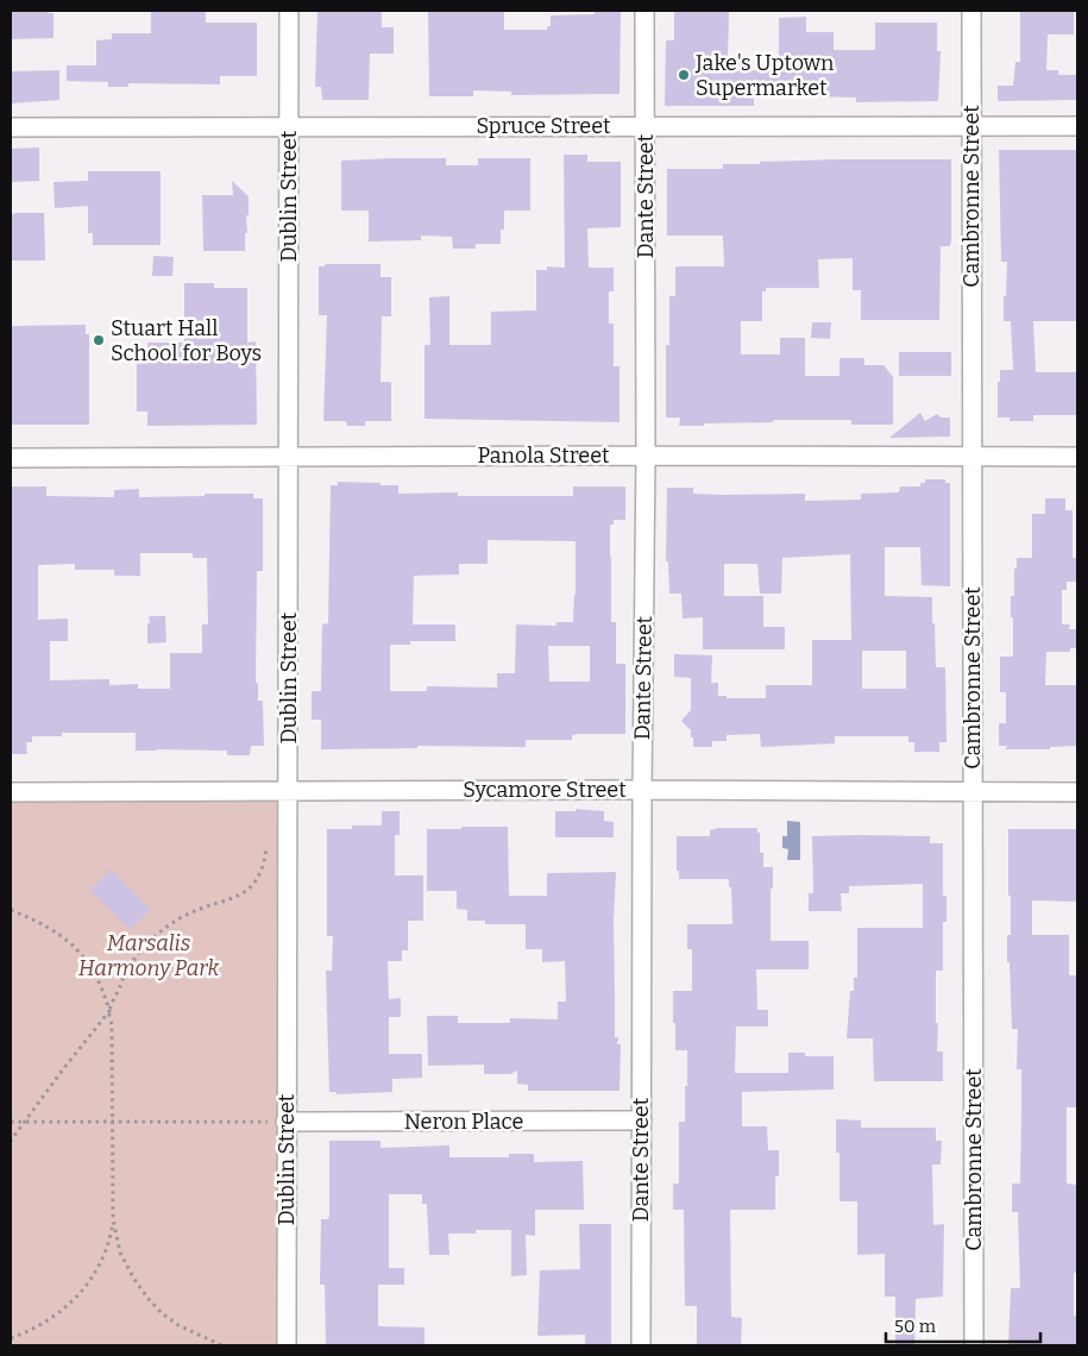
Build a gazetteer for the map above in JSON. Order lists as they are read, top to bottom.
{
  "streets": {
    "street": [
      "Spruce Street",
      "Dublin Street",
      "Dante Street",
      "Cambronne Street",
      "Panola Street",
      "Sycamore Street",
      "Neron Place"
    ]
  },
  "crossings": [
    ["Spruce Street", "Dublin Street"],
    ["Spruce Street", "Dante Street"],
    ["Spruce Street", "Cambronne Street"],
    ["Dublin Street", "Panola Street"],
    ["Dublin Street", "Sycamore Street"],
    ["Dublin Street", "Neron Place"],
    ["Dante Street", "Panola Street"],
    ["Dante Street", "Sycamore Street"],
    ["Dante Street", "Neron Place"],
    ["Cambronne Street", "Panola Street"],
    ["Cambronne Street", "Sycamore Street"]
  ],
  "parks": ["Marsalis Harmony Park"],
  "places": ["Jake's Uptown Supermarket", "Stuart Hall School for Boys"],
  "scale_bar": "50 m"
}
